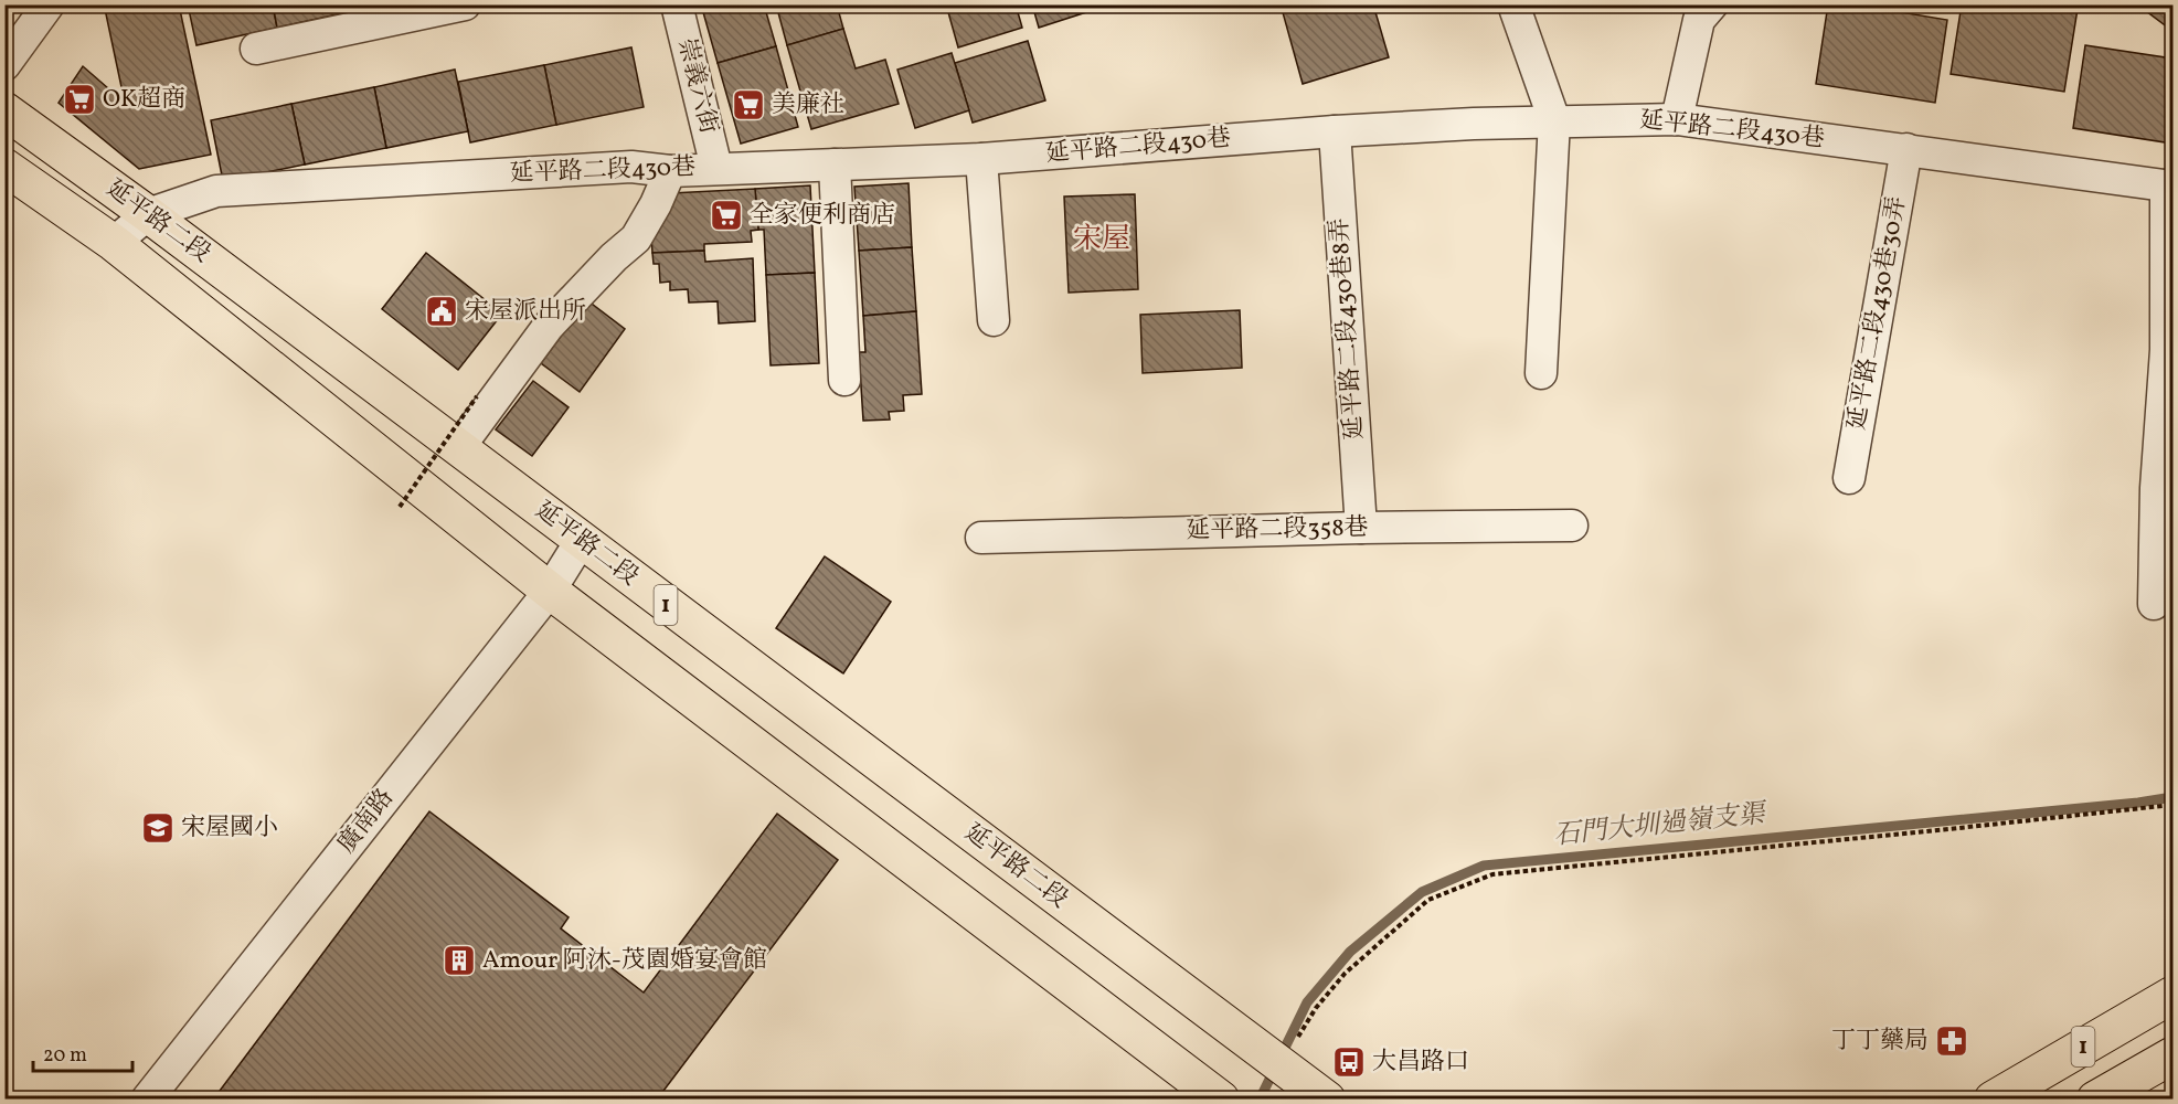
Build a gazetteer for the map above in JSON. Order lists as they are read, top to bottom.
{
  "streets": {
    "main road": ["延平路二段", "1"],
    "street": [
      "崇義六街",
      "延平路二段430巷",
      "延平路二段430巷30弄",
      "延平路二段430巷8弄",
      "延平路二段358巷",
      "廣南路"
    ]
  },
  "crossings": [
    ["崇義六街", "延平路二段430巷"],
    ["延平路二段430巷", "延平路二段"],
    ["延平路二段430巷", "延平路二段430巷30弄"],
    ["延平路二段430巷", "延平路二段430巷8弄"],
    ["延平路二段", "廣南路"],
    ["延平路二段430巷8弄", "延平路二段358巷"]
  ],
  "districts": ["宋屋"],
  "water": ["石門大圳過嶺支渠"],
  "places": {
    "supermarket": ["OK超商", "美廉社", "全家便利商店"],
    "public building": ["宋屋派出所"],
    "school or university": ["宋屋國小"],
    "building": ["Amour 阿沐-茂園婚宴會館"],
    "pharmacy": ["丁丁藥局"],
    "bus stop": ["大昌路口"]
  },
  "scale_bar": "20 m"
}
